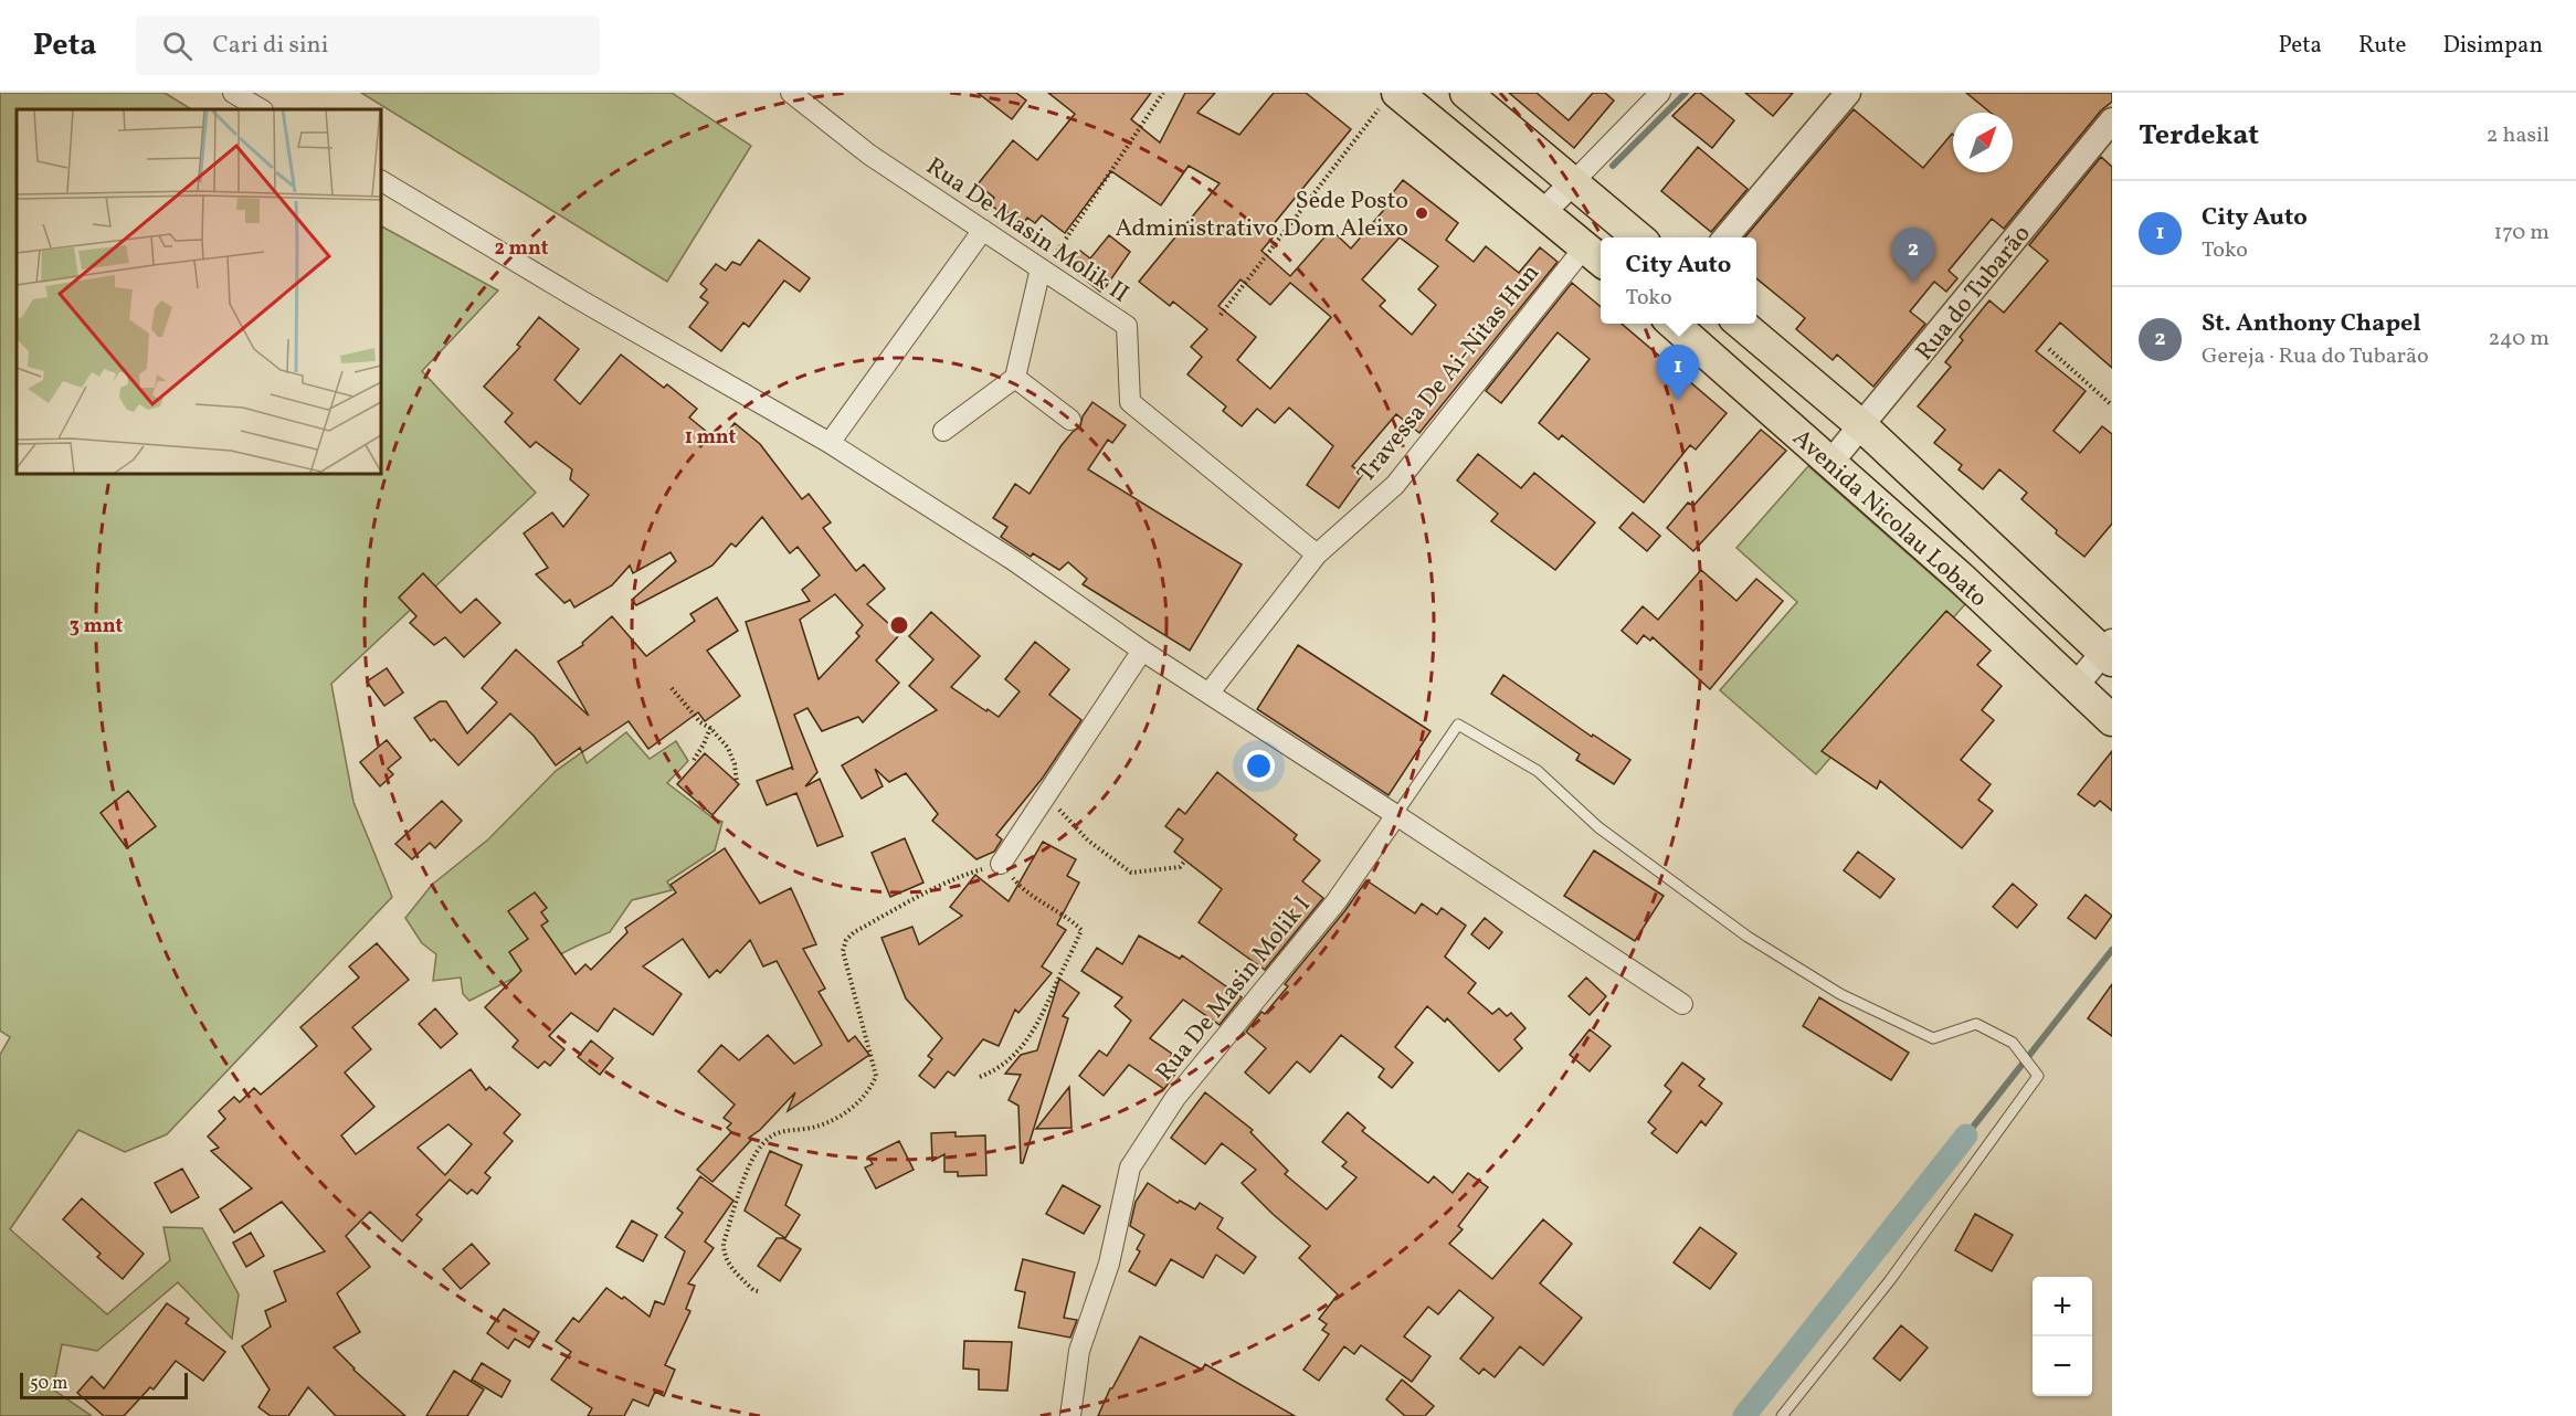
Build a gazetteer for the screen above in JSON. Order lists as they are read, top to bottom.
{
  "streets": {
    "main road": ["Avenida Nicolau Lobato"],
    "street": [
      "Rua De Masin Molik II",
      "Rua do Tubarão",
      "Travessa De Ai-Nitas Hun",
      "Rua De Masin Molik I"
    ]
  },
  "crossings": [
    ["Rua De Masin Molik II", "Travessa De Ai-Nitas Hun"],
    ["Rua do Tubarão", "Avenida Nicolau Lobato"]
  ],
  "places": ["Sede Posto Administrativo Dom Aleixo"],
  "scale_bar": "50 m",
  "north": "top right",
  "page": {
    "header": "Peta",
    "search": "Cari di sini",
    "nav": ["Peta", "Rute", "Disimpan"],
    "heading": ["Terdekat", "2 hasil"],
    "list": [
      {
        "mark": "1",
        "name": "City Auto",
        "note": "Toko",
        "value": "170 m"
      },
      {
        "mark": "2",
        "name": "St. Anthony Chapel",
        "note": "Gereja · Rua do Tubarão",
        "value": "240 m"
      }
    ],
    "pins": ["2", "1"],
    "popup": ["City Auto", "Toko"],
    "map_buttons": ["+", "−"],
    "scale": "50 m"
  },
  "rings": ["2 mnt", "1 mnt", "3 mnt"]
}
